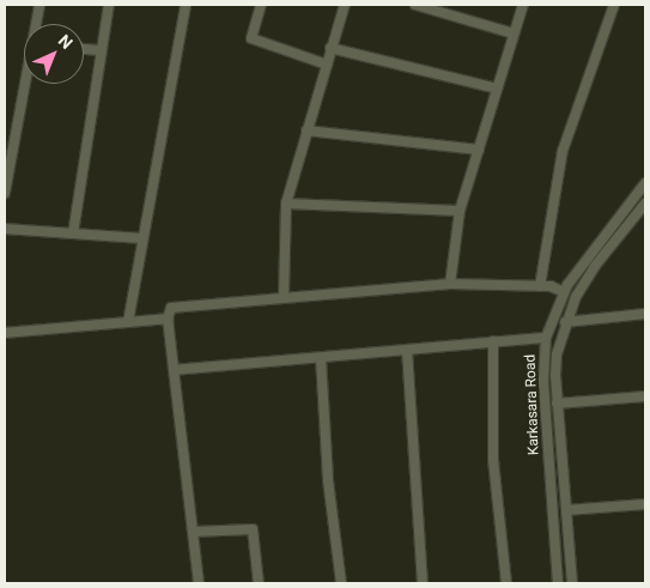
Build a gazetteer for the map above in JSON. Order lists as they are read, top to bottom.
{
  "streets": {
    "street": ["Karkasara Road"]
  },
  "north": "top right"
}
